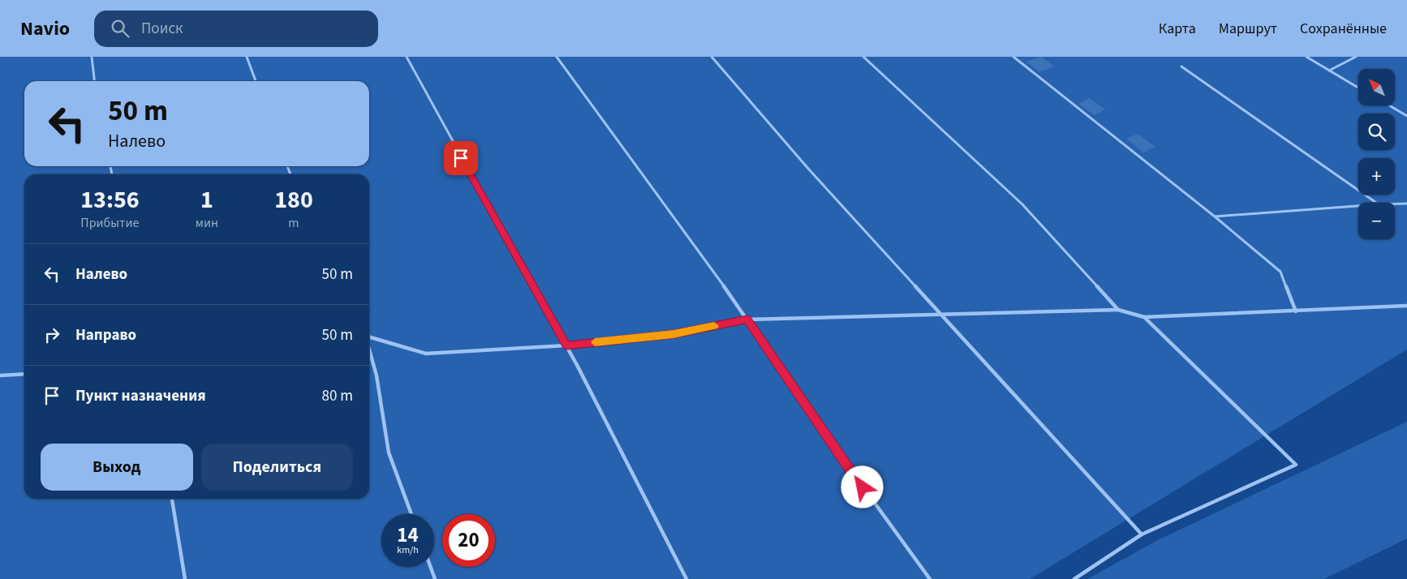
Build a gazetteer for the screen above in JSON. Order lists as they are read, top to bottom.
{
  "north": "top left",
  "page": {
    "header": "Navio",
    "search": "Поиск",
    "nav": ["Карта", "Маршрут", "Сохранённые"],
    "map_buttons": ["+", "−"],
    "turn": ["50 m", "Налево"],
    "eta": [
      "13:56",
      "Прибытие",
      "1",
      "мин",
      "180",
      "m"
    ],
    "list": [
      {
        "name": "Налево",
        "value": "50 m"
      },
      {
        "name": "Направо",
        "value": "50 m"
      },
      {
        "name": "Пункт назначения",
        "value": "80 m"
      }
    ],
    "buttons": ["Выход", "Поделиться"],
    "speed": "14 km/h",
    "limit": "20"
  }
}
